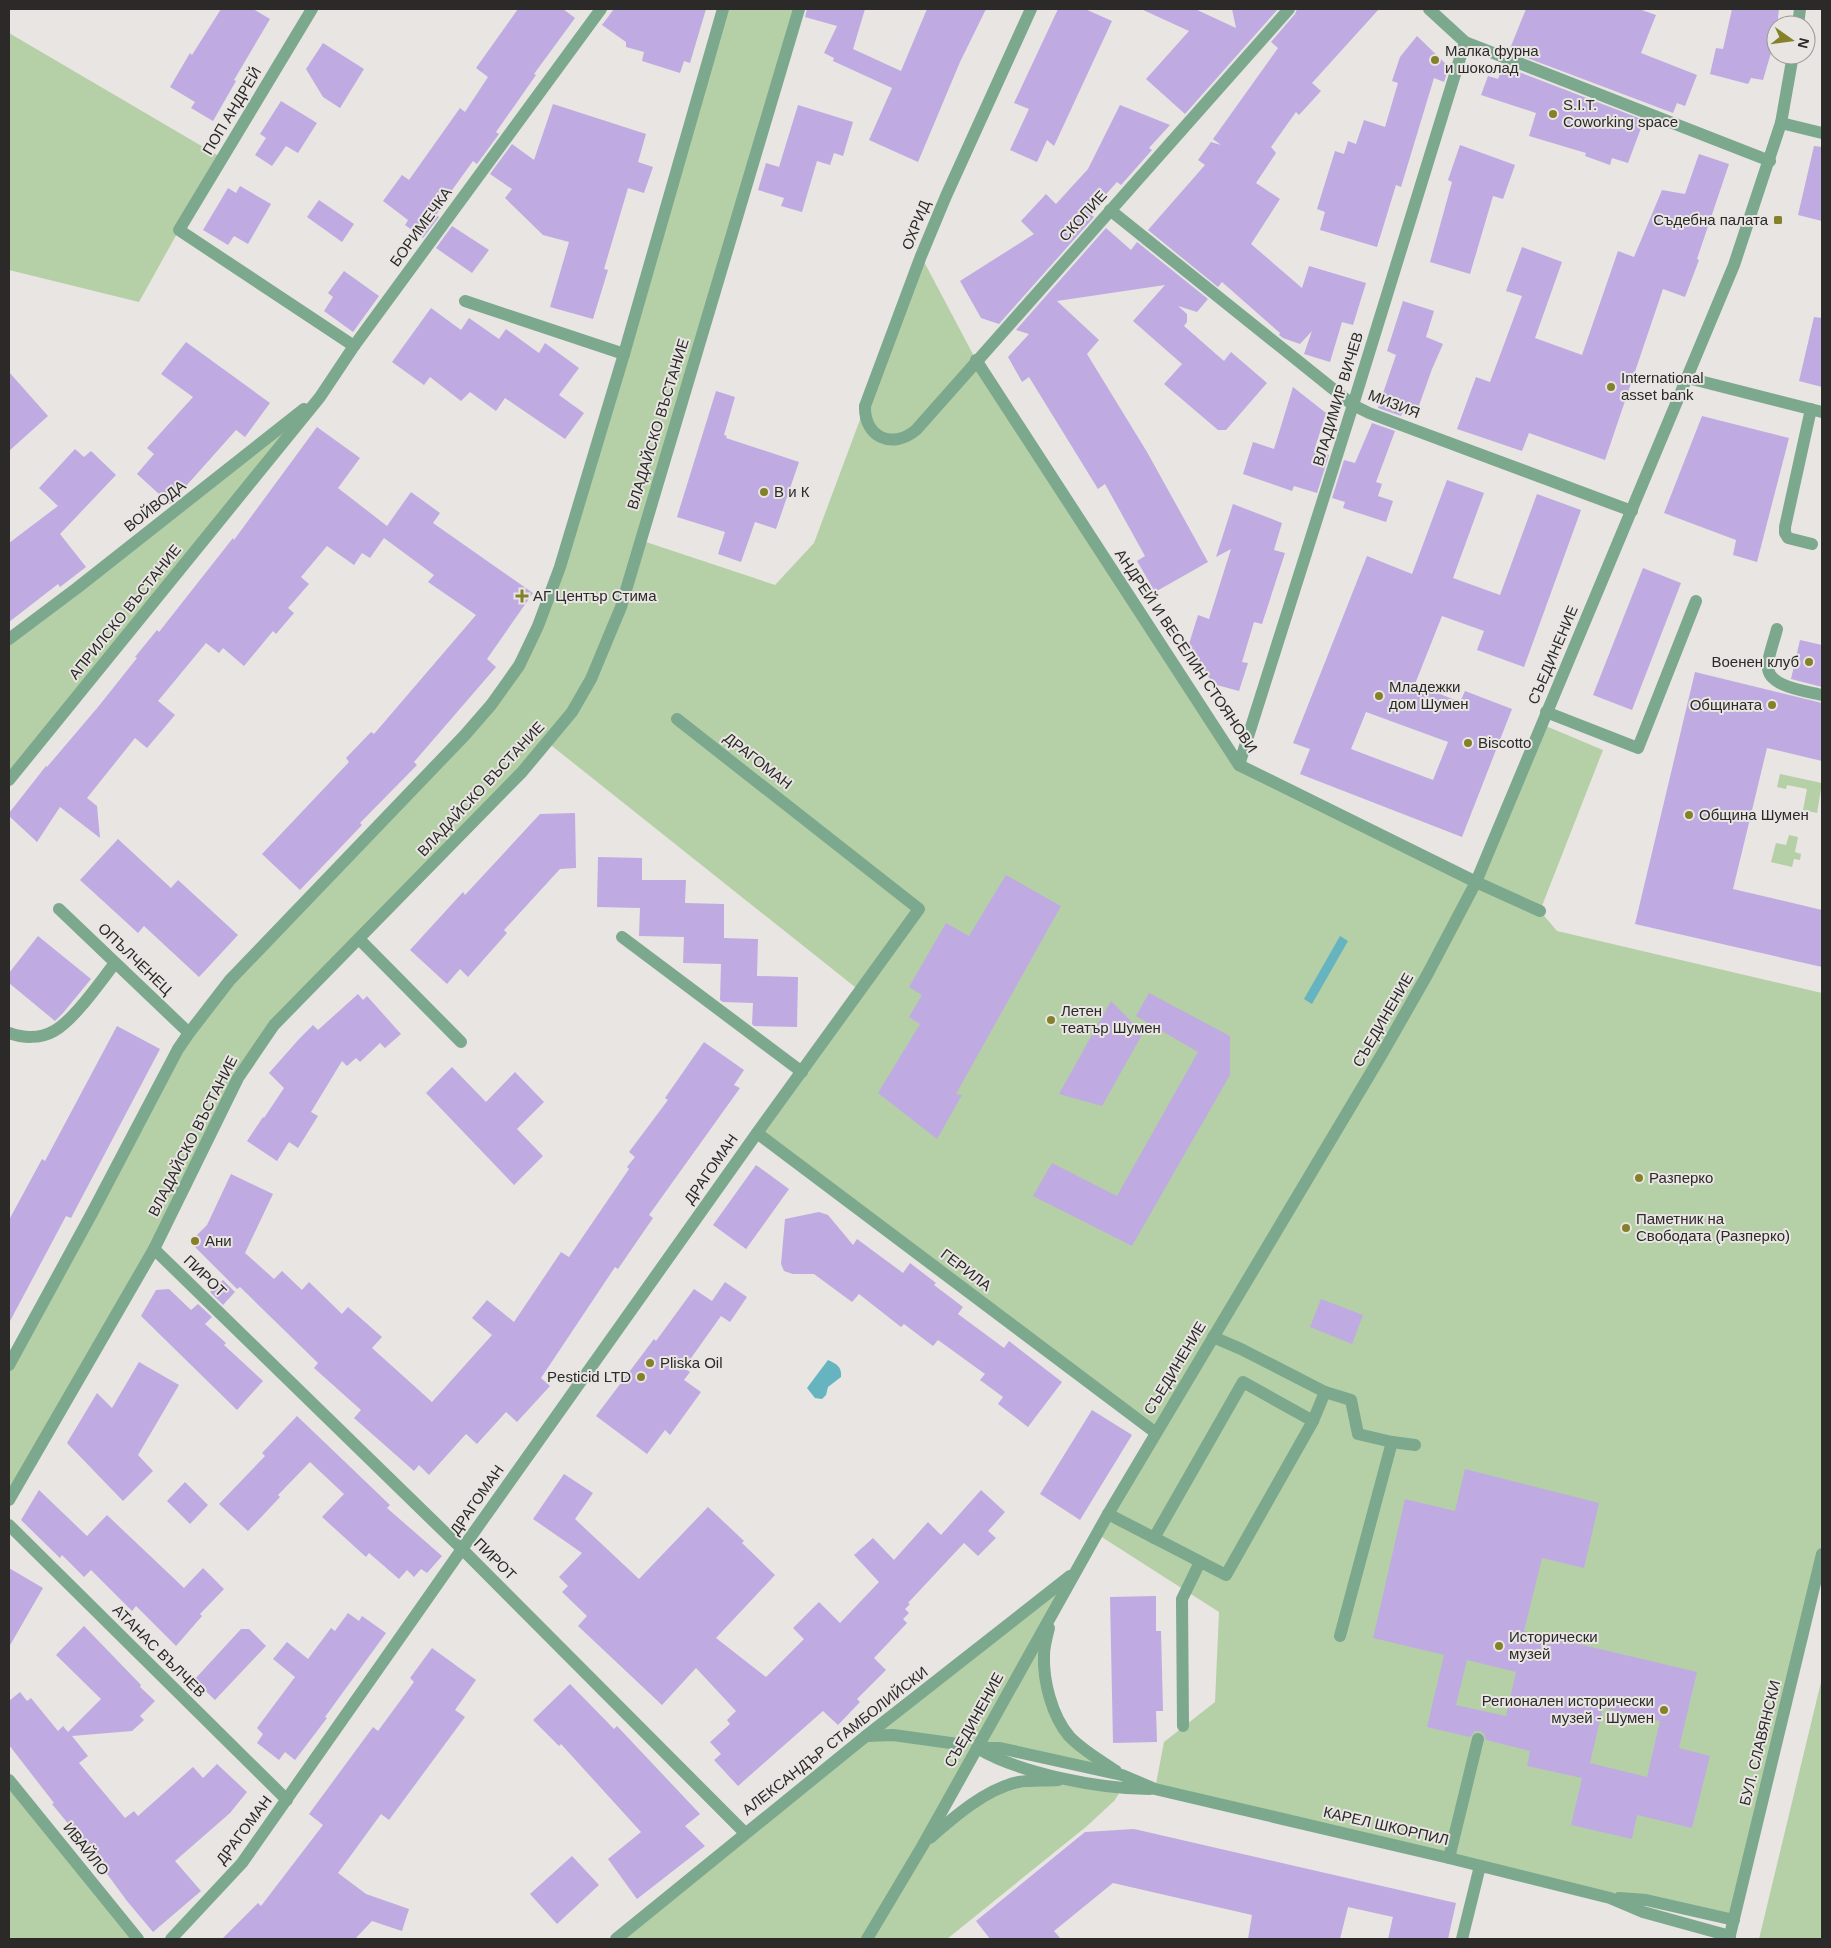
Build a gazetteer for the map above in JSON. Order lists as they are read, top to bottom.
{
  "streets": {
    "street": [
      "ПОП АНДРЕЙ",
      "СКОПИЕ",
      "ОХРИД",
      "БОРИМЕЧКА",
      "ВЛАДИМИР ВИЧЕВ",
      "МИЗИЯ",
      "ВЛАДАЙСКО ВЪСТАНИЕ",
      "ВОЙВОДА",
      "АПРИЛСКО ВЪСТАНИЕ",
      "АНДРЕЙ И ВЕСЕЛИН СТОЯНОВИ",
      "СЪЕДИНЕНИЕ",
      "ДРАГОМАН",
      "ОПЪЛЧЕНЕЦ",
      "ГЕРИЛА",
      "ПИРОТ",
      "АТАНАС ВЪЛЧЕВ",
      "АЛЕКСАНДЪР СТАМБОЛИЙСКИ",
      "БУЛ. СЛАВЯНСКИ",
      "КАРЕЛ ШКОРПИЛ",
      "ИВАЙЛО"
    ]
  },
  "crossings": [
    ["ПОП АНДРЕЙ", "БОРИМЕЧКА"],
    ["СКОПИЕ", "ОХРИД"],
    ["СКОПИЕ", "МИЗИЯ"],
    ["СКОПИЕ", "АНДРЕЙ И ВЕСЕЛИН СТОЯНОВИ"],
    ["БОРИМЕЧКА", "ВОЙВОДА"],
    ["БОРИМЕЧКА", "АПРИЛСКО ВЪСТАНИЕ"],
    ["ВЛАДИМИР ВИЧЕВ", "МИЗИЯ"],
    ["ВЛАДИМИР ВИЧЕВ", "АНДРЕЙ И ВЕСЕЛИН СТОЯНОВИ"],
    ["МИЗИЯ", "СЪЕДИНЕНИЕ"],
    ["ВЛАДАЙСКО ВЪСТАНИЕ", "ПИРОТ"],
    ["АНДРЕЙ И ВЕСЕЛИН СТОЯНОВИ", "СЪЕДИНЕНИЕ"],
    ["СЪЕДИНЕНИЕ", "ГЕРИЛА"],
    ["СЪЕДИНЕНИЕ", "АЛЕКСАНДЪР СТАМБОЛИЙСКИ"],
    ["СЪЕДИНЕНИЕ", "КАРЕЛ ШКОРПИЛ"],
    ["ДРАГОМАН", "ГЕРИЛА"],
    ["ДРАГОМАН", "ПИРОТ"],
    ["ДРАГОМАН", "АТАНАС ВЪЛЧЕВ"],
    ["ПИРОТ", "АЛЕКСАНДЪР СТАМБОЛИЙСКИ"],
    ["БУЛ. СЛАВЯНСКИ", "КАРЕЛ ШКОРПИЛ"]
  ],
  "places": {
    "other": [
      "Малка фурна и шоколад",
      "S.I.T. Coworking space",
      "International asset bank",
      "В и К",
      "Военен клуб",
      "Младежки дом Шумен",
      "Общината",
      "Biscotto",
      "Община Шумен",
      "Летен театър Шумен",
      "Разперко",
      "Паметник на Свободата (Разперко)",
      "Ани",
      "Pliska Oil",
      "Pesticid LTD",
      "Исторически музей",
      "Регионален исторически музей - Шумен"
    ],
    "transit": ["Съдебна палата"],
    "health": ["АГ Център Стима"]
  },
  "north": "right"
}
